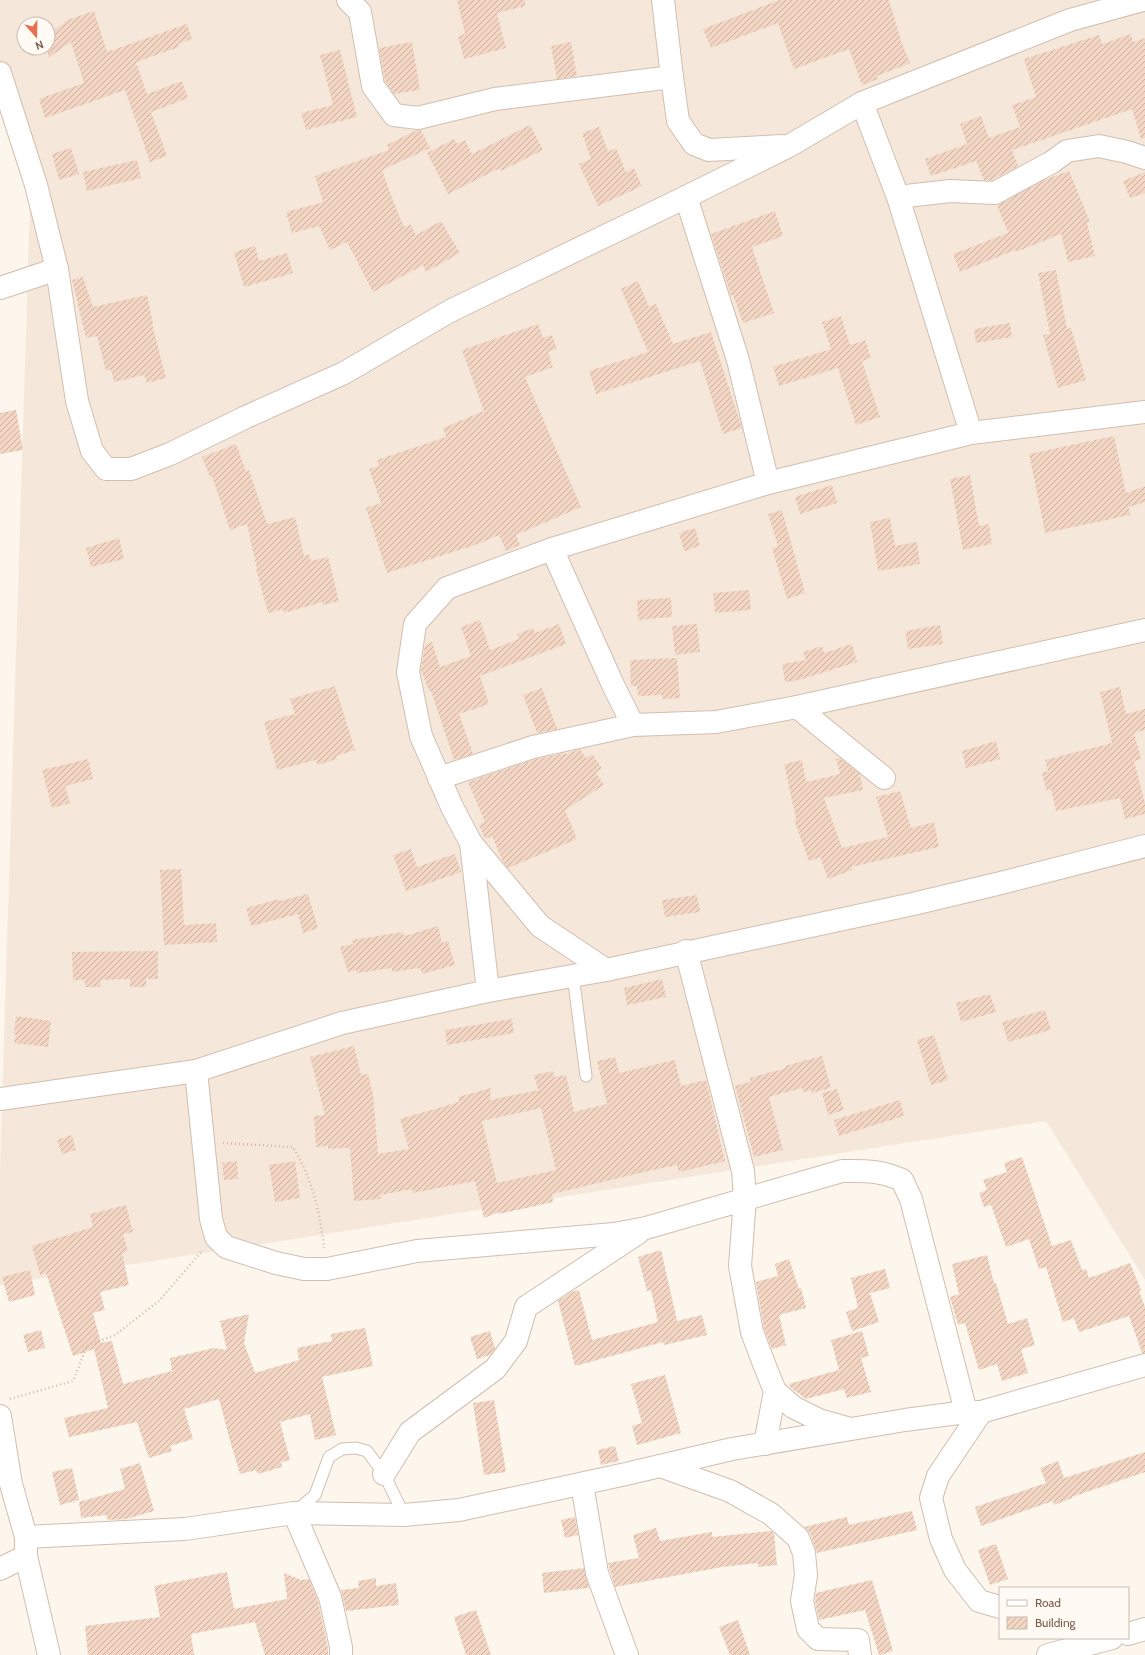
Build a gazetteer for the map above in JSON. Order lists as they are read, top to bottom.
{
  "legend": ["Road", "Building"],
  "north": "bottom"
}
